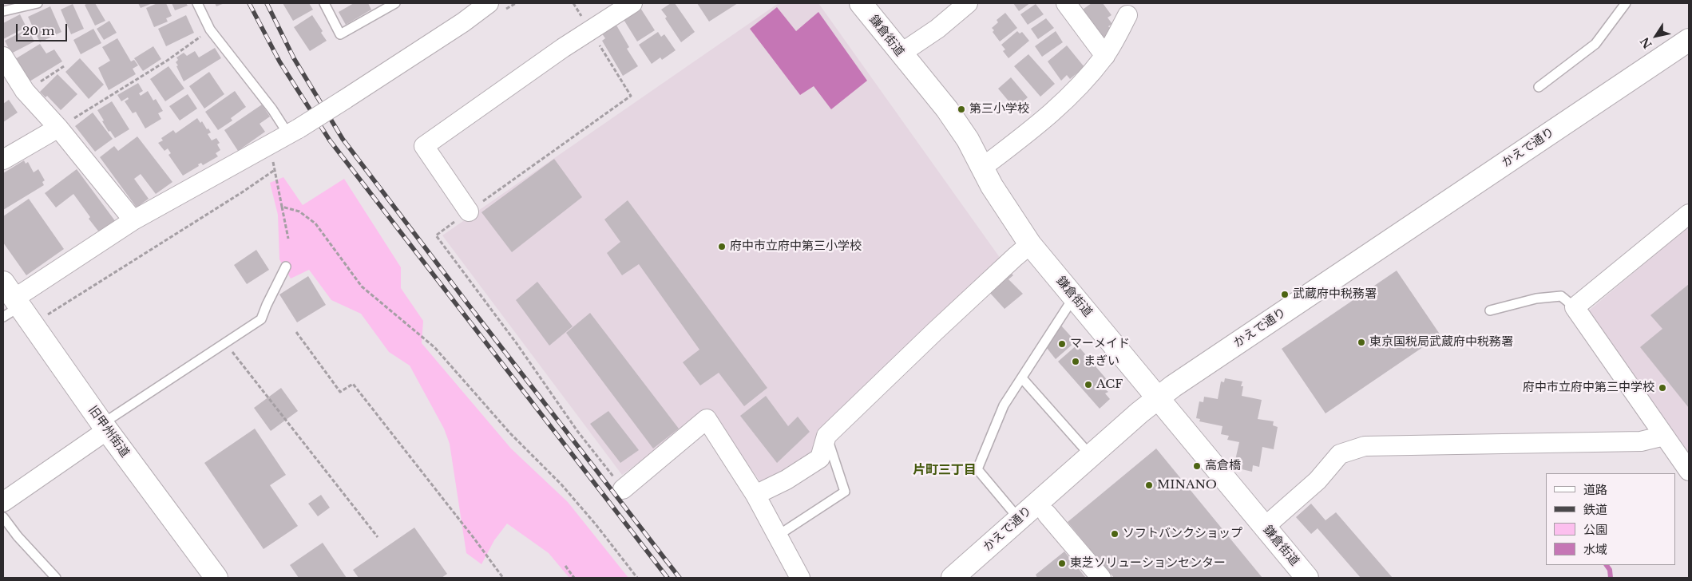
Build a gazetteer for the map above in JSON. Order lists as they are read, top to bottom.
{
  "streets": {
    "main road": ["鎌倉街道", "かえで通り", "旧甲州街道"]
  },
  "crossings": [
    ["鎌倉街道", "かえで通り"]
  ],
  "districts": ["片町三丁目"],
  "places": [
    "第三小学校",
    "府中市立府中第三小学校",
    "武蔵府中税務署",
    "東京国税局武蔵府中税務署",
    "マーメイド",
    "まぎい",
    "ACF",
    "府中市立府中第三中学校",
    "高倉橋",
    "MINANO",
    "ソフトバンクショップ",
    "東芝ソリューションセンター"
  ],
  "legend": [
    "道路",
    "鉄道",
    "公園",
    "水域"
  ],
  "scale_bar": "20 m",
  "north": "bottom left"
}
